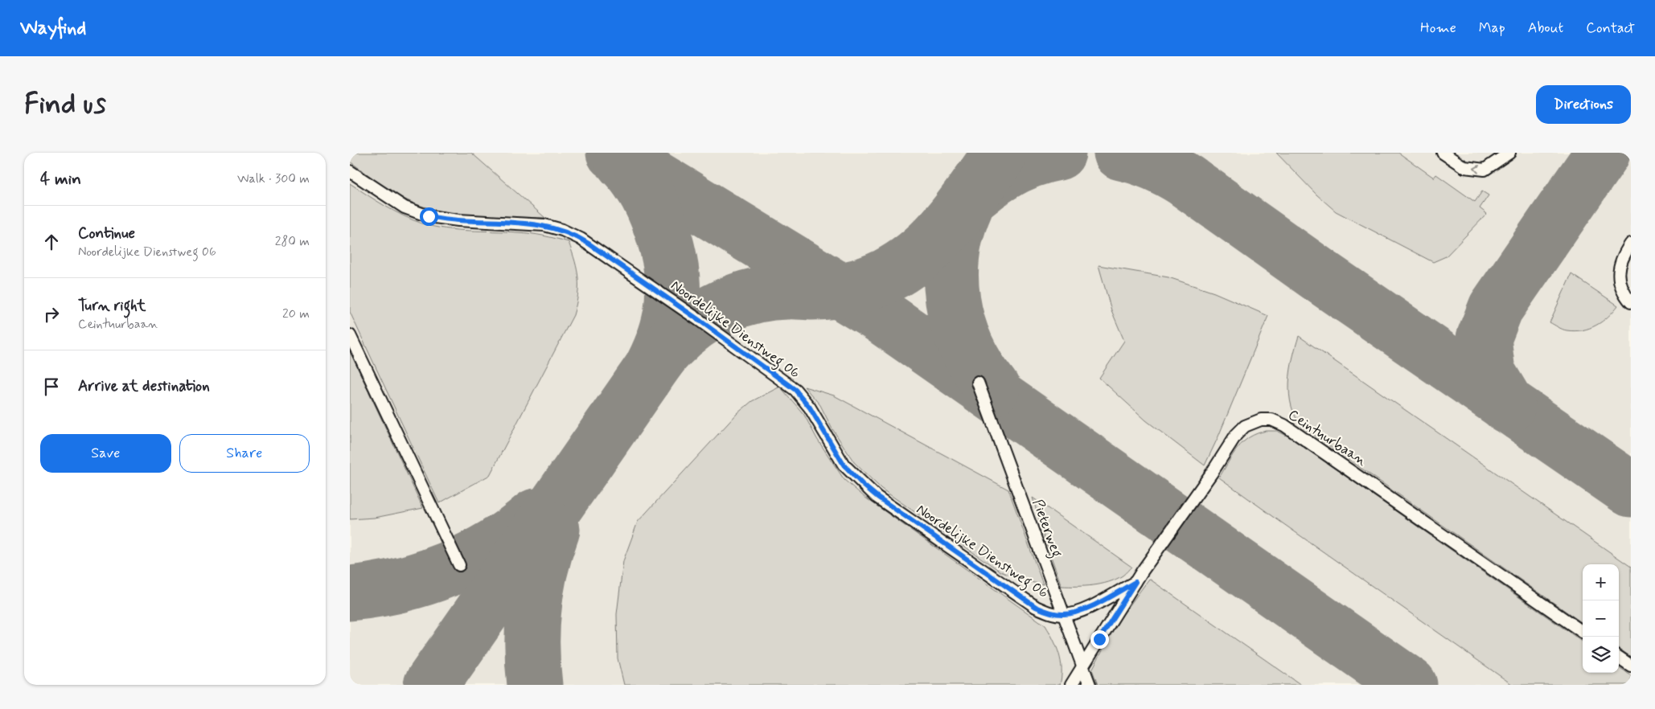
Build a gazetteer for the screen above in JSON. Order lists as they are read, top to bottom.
{
  "streets": {
    "lane": ["Noordelijke Dienstweg 06", "Ceintuurbaan", "Pieterweg"]
  },
  "crossings": [
    ["Noordelijke Dienstweg 06", "Ceintuurbaan"],
    ["Noordelijke Dienstweg 06", "Pieterweg"],
    ["Ceintuurbaan", "Pieterweg"]
  ],
  "page": {
    "header": "Wayfind",
    "nav": [
      "Home",
      "Map",
      "About",
      "Contact"
    ],
    "buttons": [
      "Directions",
      ["Save", "Share"]
    ],
    "title": "Find us",
    "heading": ["4 min", "Walk · 300 m"],
    "list": [
      ["Continue", "Noordelijke Dienstweg 06", "280 m"],
      ["Turn right", "Ceintuurbaan", "20 m"],
      "Arrive at destination"
    ],
    "map_buttons": ["+", "−"]
  }
}
